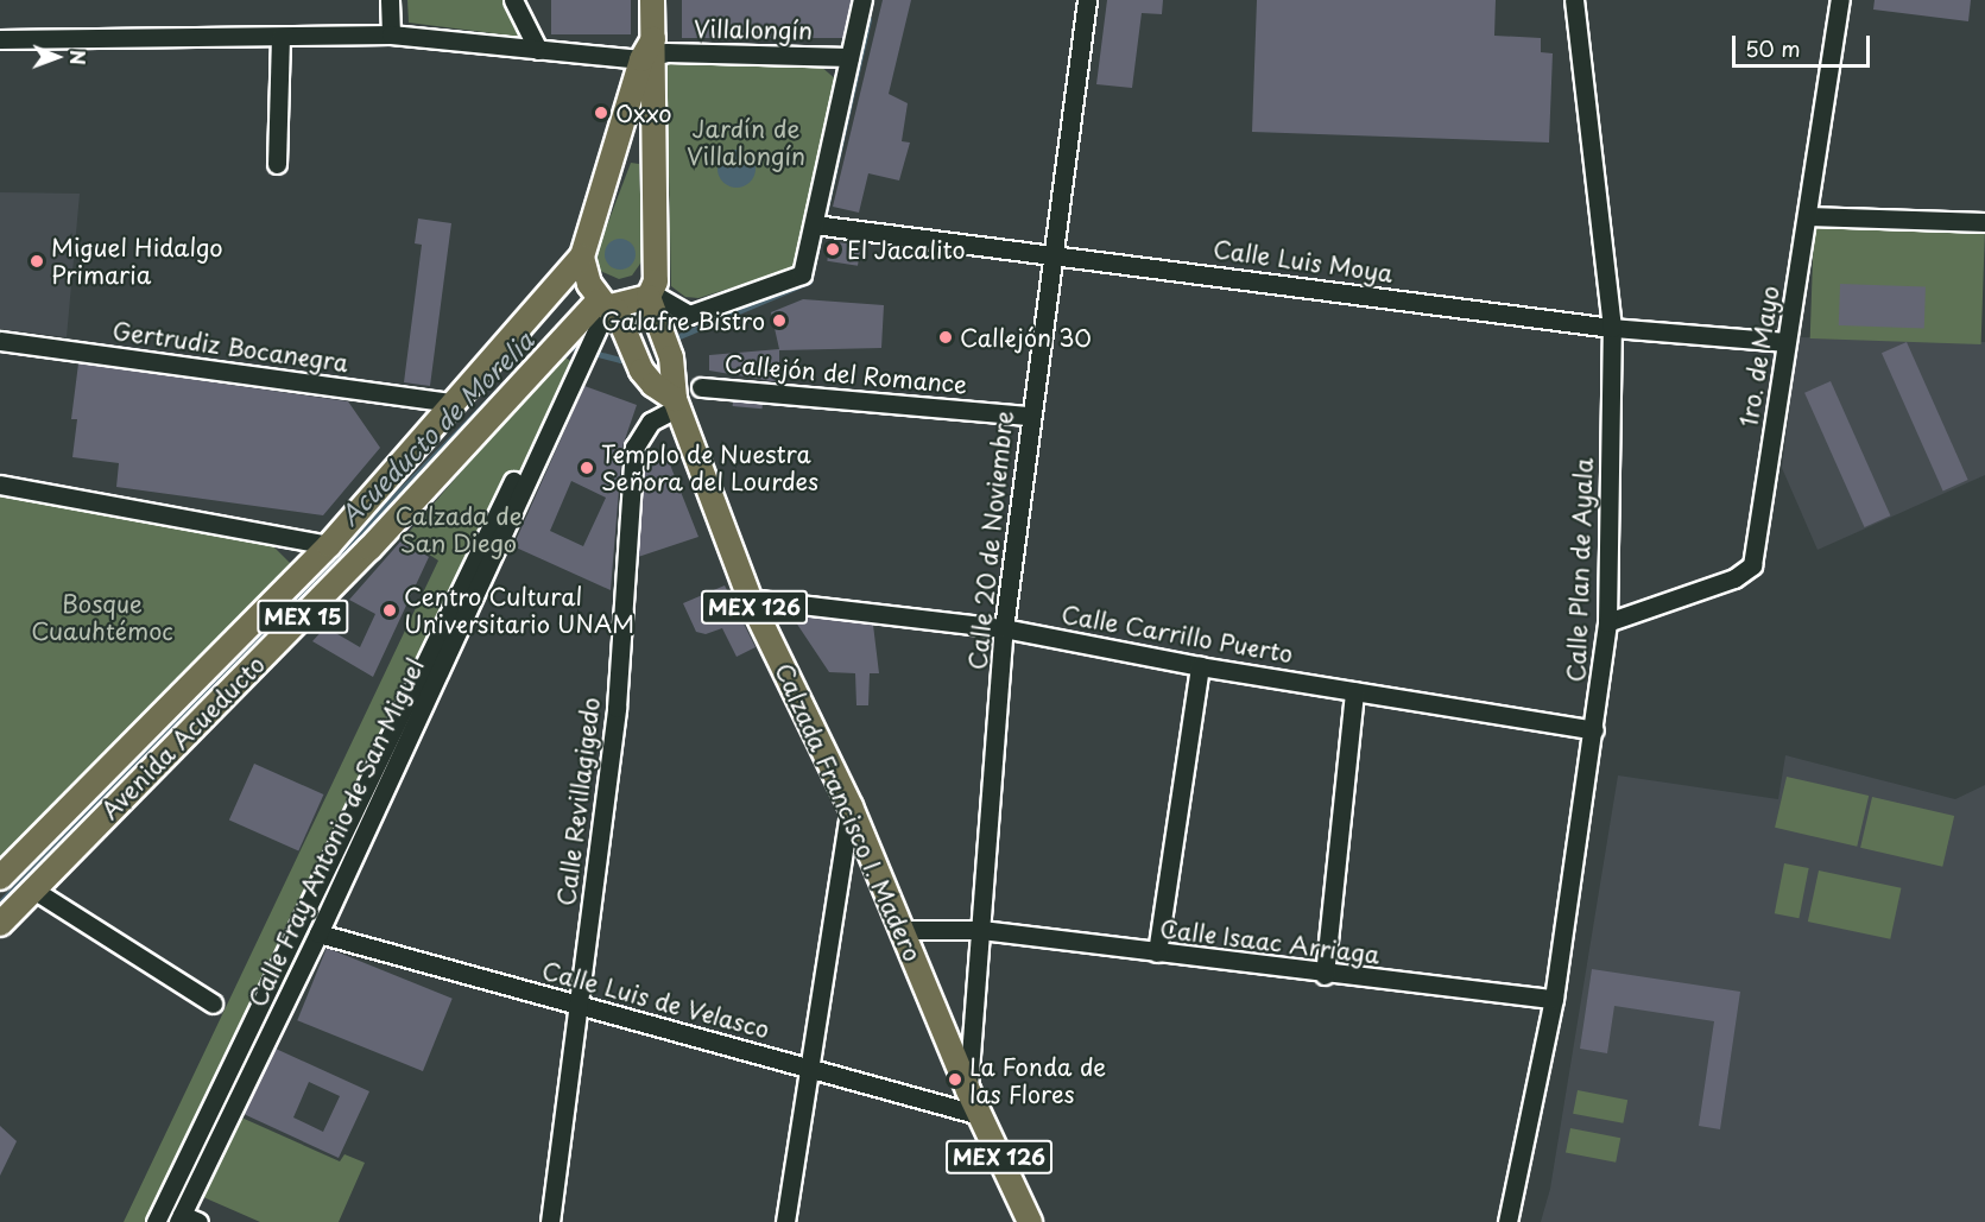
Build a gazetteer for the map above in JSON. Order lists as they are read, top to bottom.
{
  "streets": {
    "main road": [
      "MEX 126",
      "MEX 15",
      "Avenida Acueducto",
      "Calzada Francisco I. Madero"
    ],
    "street": [
      "Villalongín",
      "Calle Luis Moya",
      "Gertrudiz Bocanegra",
      "1ro. de Mayo",
      "Callejón del Romance",
      "Calle 20 de Noviembre",
      "Calle Plan de Ayala",
      "Calle Carrillo Puerto",
      "Calle Revillagigedo",
      "Calle Fray Antonio de San Miguel",
      "Calle Isaac Arriaga",
      "Calle Luis de Velasco"
    ]
  },
  "crossings": [
    ["Villalongín", "MEX 15"],
    ["Calle Luis Moya", "1ro. de Mayo"],
    ["Calle Luis Moya", "Calle 20 de Noviembre"],
    ["Calle Luis Moya", "Calle Plan de Ayala"],
    ["Gertrudiz Bocanegra", "Avenida Acueducto"],
    ["1ro. de Mayo", "Calle Plan de Ayala"],
    ["Callejón del Romance", "Calle 20 de Noviembre"],
    ["Calle 20 de Noviembre", "Calle Carrillo Puerto"],
    ["Calle 20 de Noviembre", "Calzada Francisco I. Madero"],
    ["Calle 20 de Noviembre", "Calle Isaac Arriaga"],
    ["Calle Plan de Ayala", "Calle Carrillo Puerto"],
    ["Calle Plan de Ayala", "Calle Isaac Arriaga"],
    ["MEX 126", "MEX 15"],
    ["MEX 126", "Calle Revillagigedo"],
    ["MEX 126", "Calzada Francisco I. Madero"],
    ["MEX 15", "Avenida Acueducto"],
    ["MEX 15", "Calle Fray Antonio de San Miguel"],
    ["Calle Carrillo Puerto", "Calzada Francisco I. Madero"],
    ["Avenida Acueducto", "Calle Fray Antonio de San Miguel"],
    ["Calle Revillagigedo", "Calzada Francisco I. Madero"],
    ["Calle Revillagigedo", "Calle Luis de Velasco"],
    ["Calzada Francisco I. Madero", "Calle Isaac Arriaga"],
    ["Calzada Francisco I. Madero", "Calle Luis de Velasco"],
    ["Calle Fray Antonio de San Miguel", "Calle Luis de Velasco"]
  ],
  "water": ["Acueducto de Morelia"],
  "parks": ["Jardín de Villalongín", "Calzada de San Diego", "Bosque Cuauhtémoc"],
  "places": [
    "Oxxo",
    "El Jacalito",
    "Miguel Hidalgo Primaria",
    "Galafre Bistro",
    "Callejón 30",
    "Templo de Nuestra Señora del Lourdes",
    "Centro Cultural Universitario UNAM",
    "La Fonda de las Flores"
  ],
  "scale_bar": "50 m",
  "north": "right"
}
